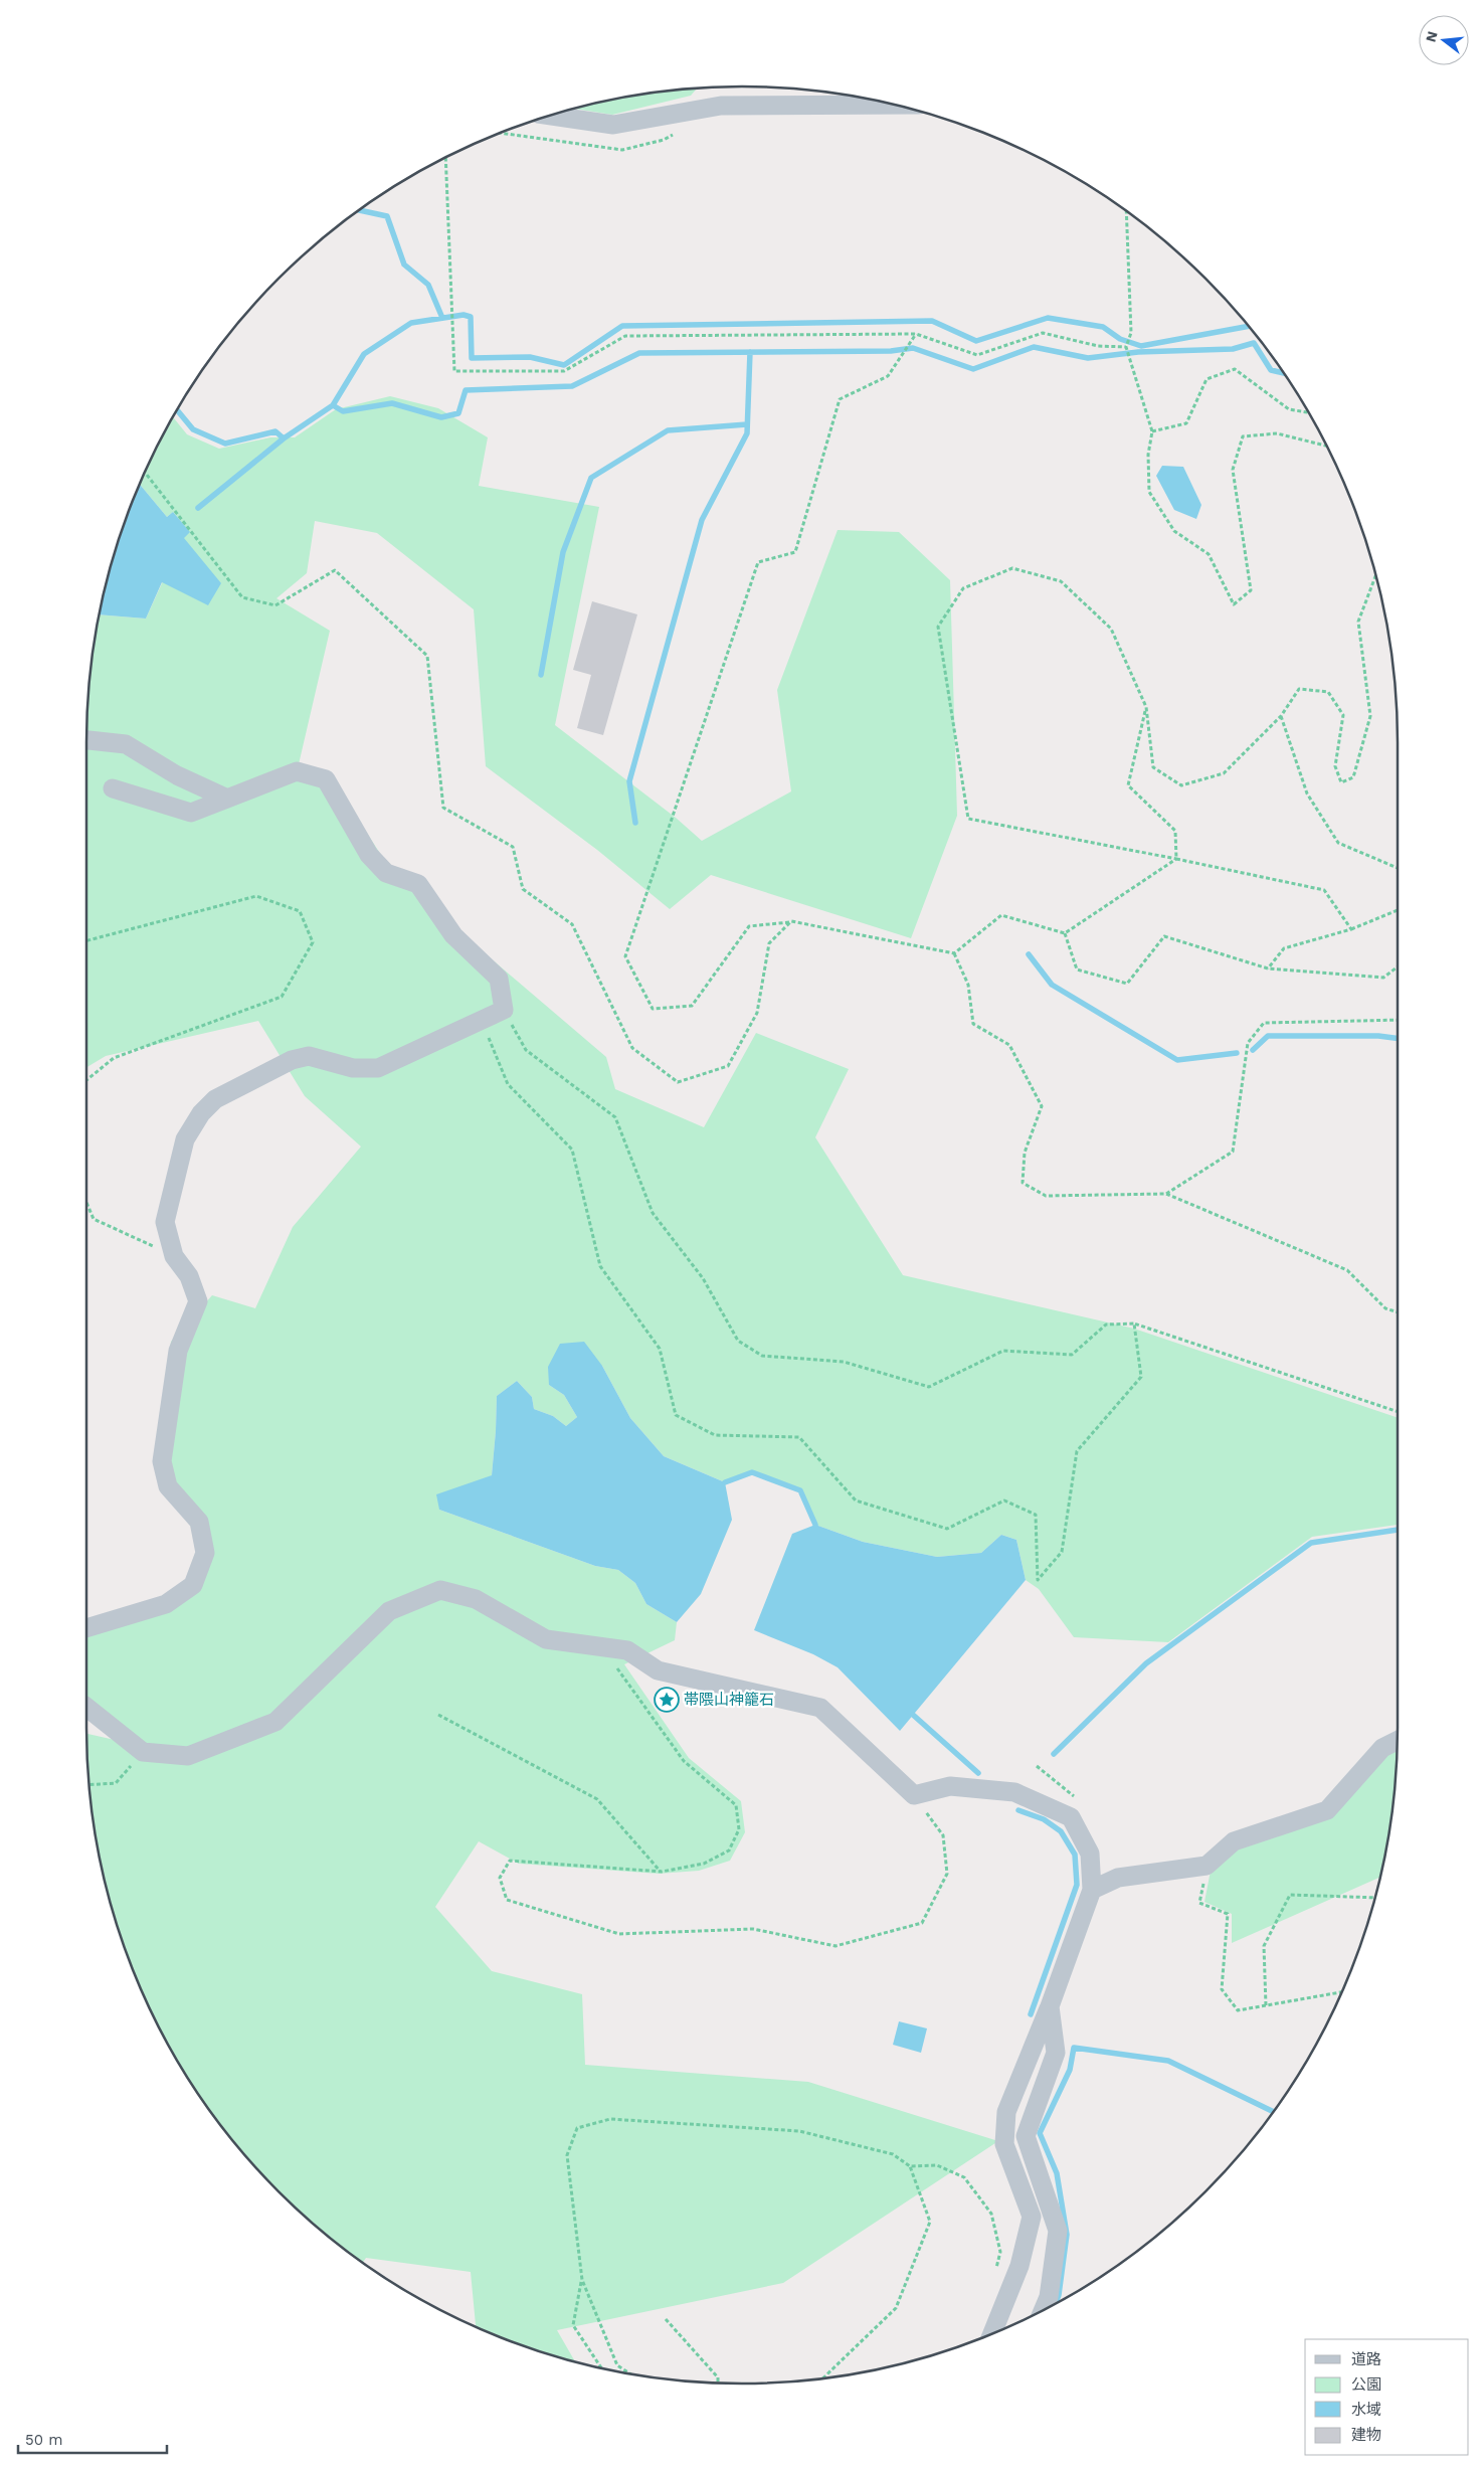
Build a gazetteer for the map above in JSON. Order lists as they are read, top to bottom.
{
  "places": {
    "place": ["帯隈山神籠石"]
  },
  "legend": [
    "道路",
    "公園",
    "水域",
    "建物"
  ],
  "scale_bar": "50 m",
  "north": "left"
}
